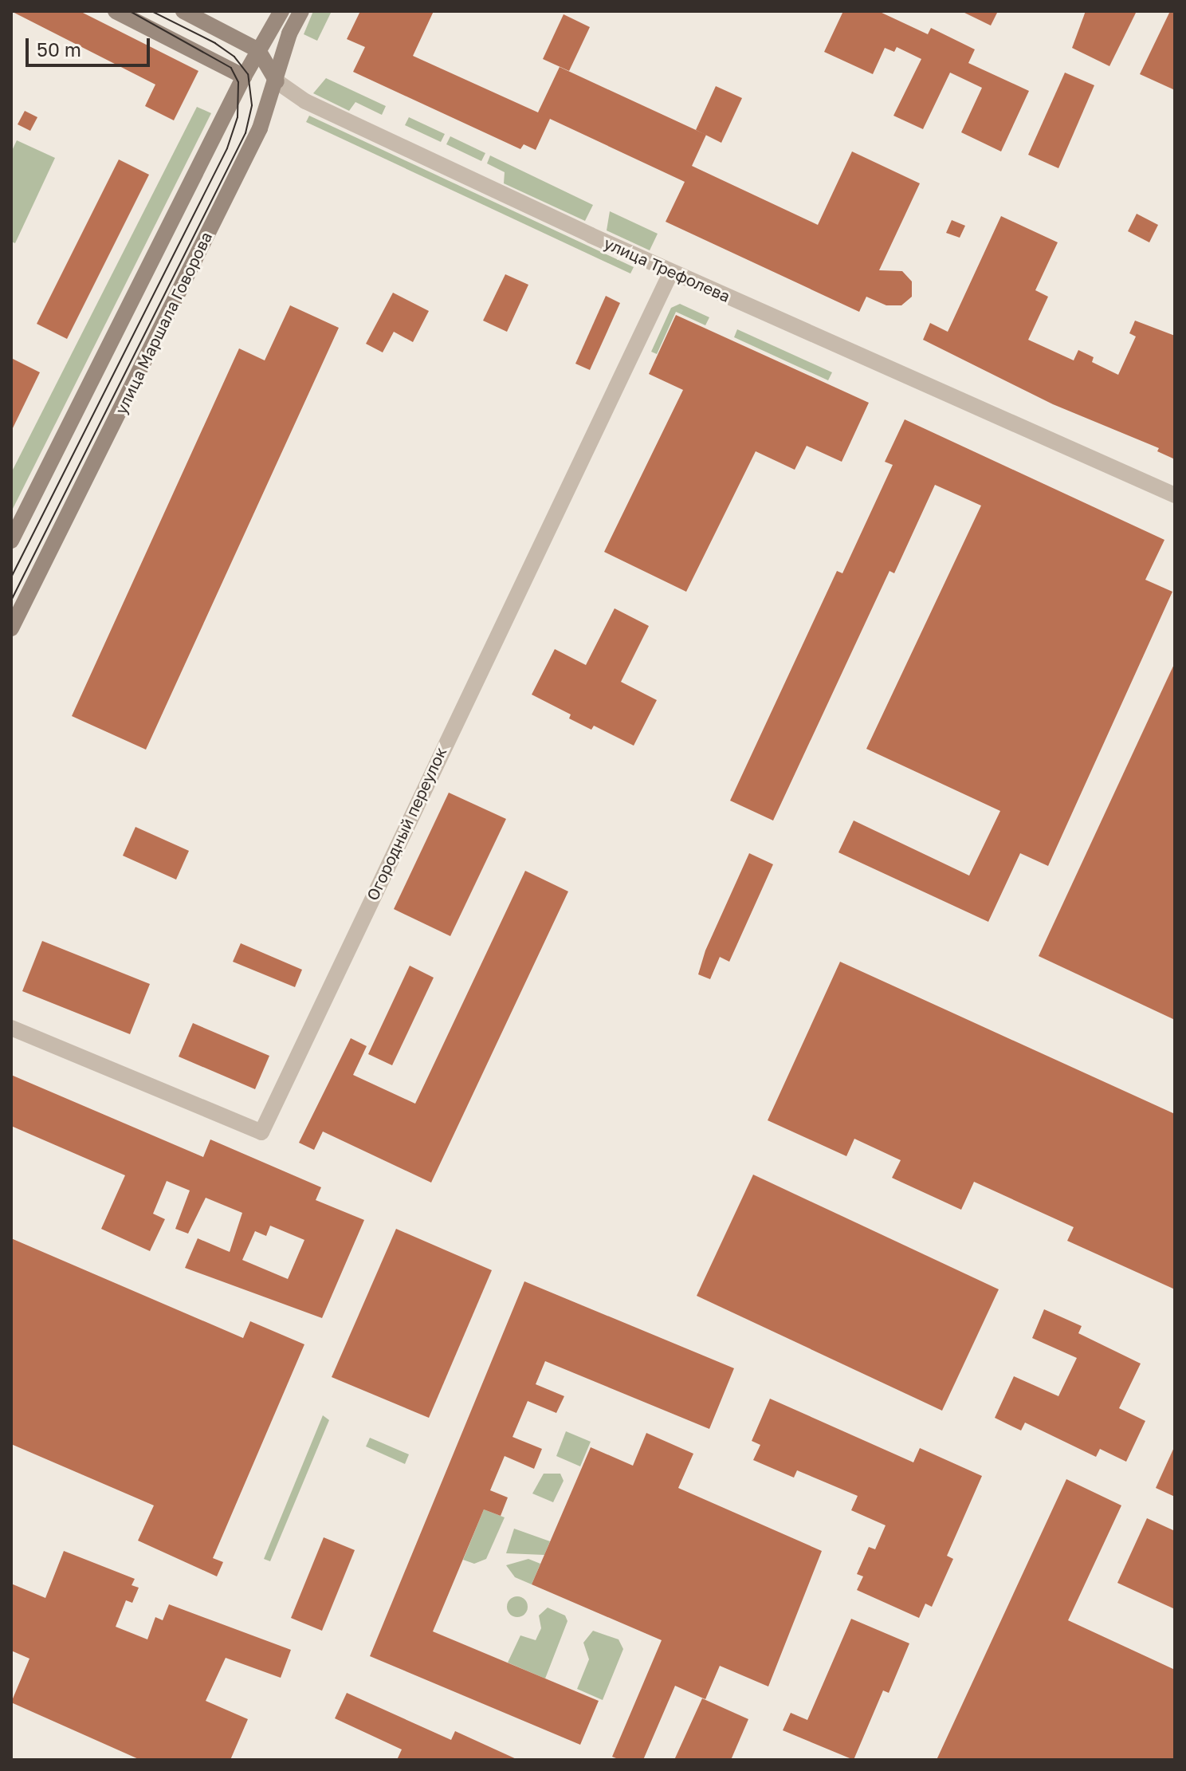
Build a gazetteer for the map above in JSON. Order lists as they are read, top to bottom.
{
  "streets": {
    "main road": ["улица Трефолева", "улица Маршала Говорова"],
    "street": ["Огородный переулок"]
  },
  "crossings": [
    ["улица Трефолева", "улица Маршала Говорова"],
    ["улица Трефолева", "Огородный переулок"]
  ],
  "scale_bar": "50 m"
}
